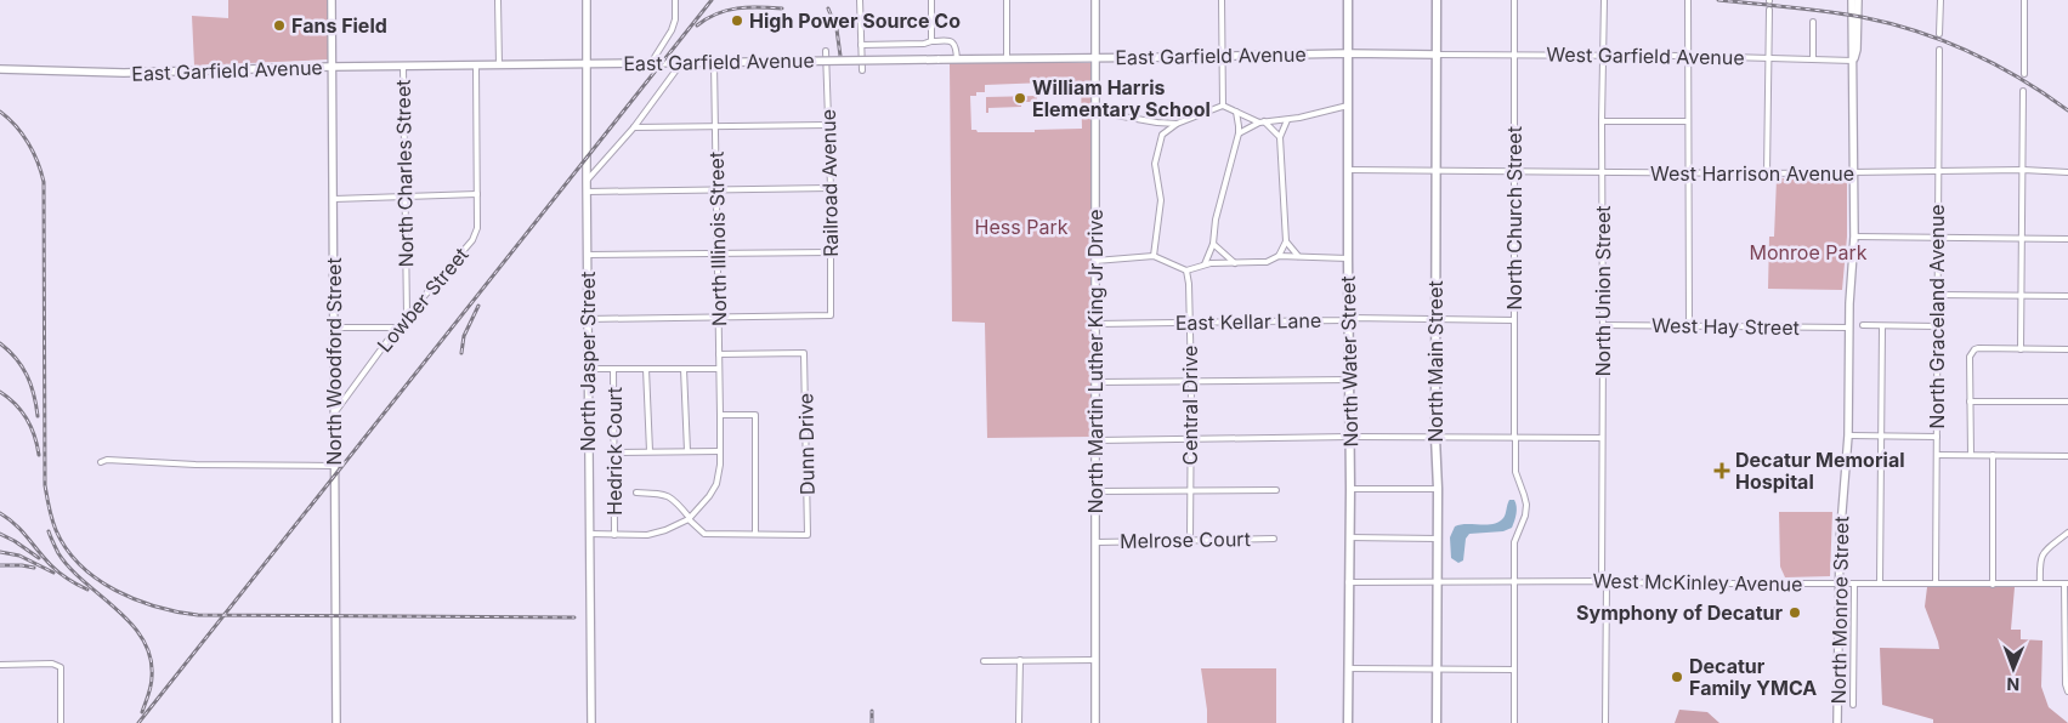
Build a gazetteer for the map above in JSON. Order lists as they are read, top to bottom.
{
  "streets": {
    "main road": ["North Water Street", "North Main Street"],
    "street": [
      "East Garfield Avenue",
      "West Garfield Avenue",
      "North Charles Street",
      "West Harrison Avenue",
      "Railroad Avenue",
      "North Church Street",
      "North Illinois Street",
      "North Union Street",
      "Lowber Street",
      "North Graceland Avenue",
      "East Kellar Lane",
      "West Hay Street",
      "North Woodford Street",
      "North Jasper Street",
      "North Martin Luther King Jr Drive",
      "Central Drive",
      "Dunn Drive",
      "Hedrick Court",
      "Melrose Court",
      "West McKinley Avenue",
      "North Monroe Street"
    ]
  },
  "crossings": [
    ["East Garfield Avenue", "West Garfield Avenue"],
    ["East Garfield Avenue", "North Charles Street"],
    ["East Garfield Avenue", "North Illinois Street"],
    ["East Garfield Avenue", "Lowber Street"],
    ["East Garfield Avenue", "North Woodford Street"],
    ["East Garfield Avenue", "North Jasper Street"],
    ["East Garfield Avenue", "North Martin Luther King Jr Drive"],
    ["East Garfield Avenue", "North Water Street"],
    ["East Garfield Avenue", "North Main Street"],
    ["West Garfield Avenue", "North Church Street"],
    ["West Garfield Avenue", "North Union Street"],
    ["West Garfield Avenue", "North Main Street"],
    ["West Garfield Avenue", "North Monroe Street"],
    ["North Charles Street", "Lowber Street"],
    ["West Harrison Avenue", "North Church Street"],
    ["West Harrison Avenue", "North Union Street"],
    ["West Harrison Avenue", "North Graceland Avenue"],
    ["West Harrison Avenue", "North Water Street"],
    ["West Harrison Avenue", "North Main Street"],
    ["West Harrison Avenue", "North Monroe Street"],
    ["Railroad Avenue", "North Illinois Street"],
    ["North Church Street", "East Kellar Lane"],
    ["North Church Street", "West McKinley Avenue"],
    ["North Illinois Street", "Dunn Drive"],
    ["North Union Street", "West Hay Street"],
    ["North Union Street", "West McKinley Avenue"],
    ["Lowber Street", "North Woodford Street"],
    ["North Graceland Avenue", "West McKinley Avenue"],
    ["East Kellar Lane", "North Martin Luther King Jr Drive"],
    ["East Kellar Lane", "North Water Street"],
    ["East Kellar Lane", "North Main Street"],
    ["East Kellar Lane", "Central Drive"],
    ["West Hay Street", "North Monroe Street"],
    ["North Martin Luther King Jr Drive", "Melrose Court"],
    ["North Water Street", "West McKinley Avenue"],
    ["North Main Street", "West McKinley Avenue"],
    ["Central Drive", "Melrose Court"],
    ["West McKinley Avenue", "North Monroe Street"]
  ],
  "parks": ["Hess Park", "Monroe Park"],
  "places": {
    "other": [
      "High Power Source Co",
      "Fans Field",
      "William Harris Elementary School",
      "Symphony of Decatur",
      "Decatur Family YMCA"
    ],
    "health": ["Decatur Memorial Hospital"]
  },
  "north": "bottom"
}
